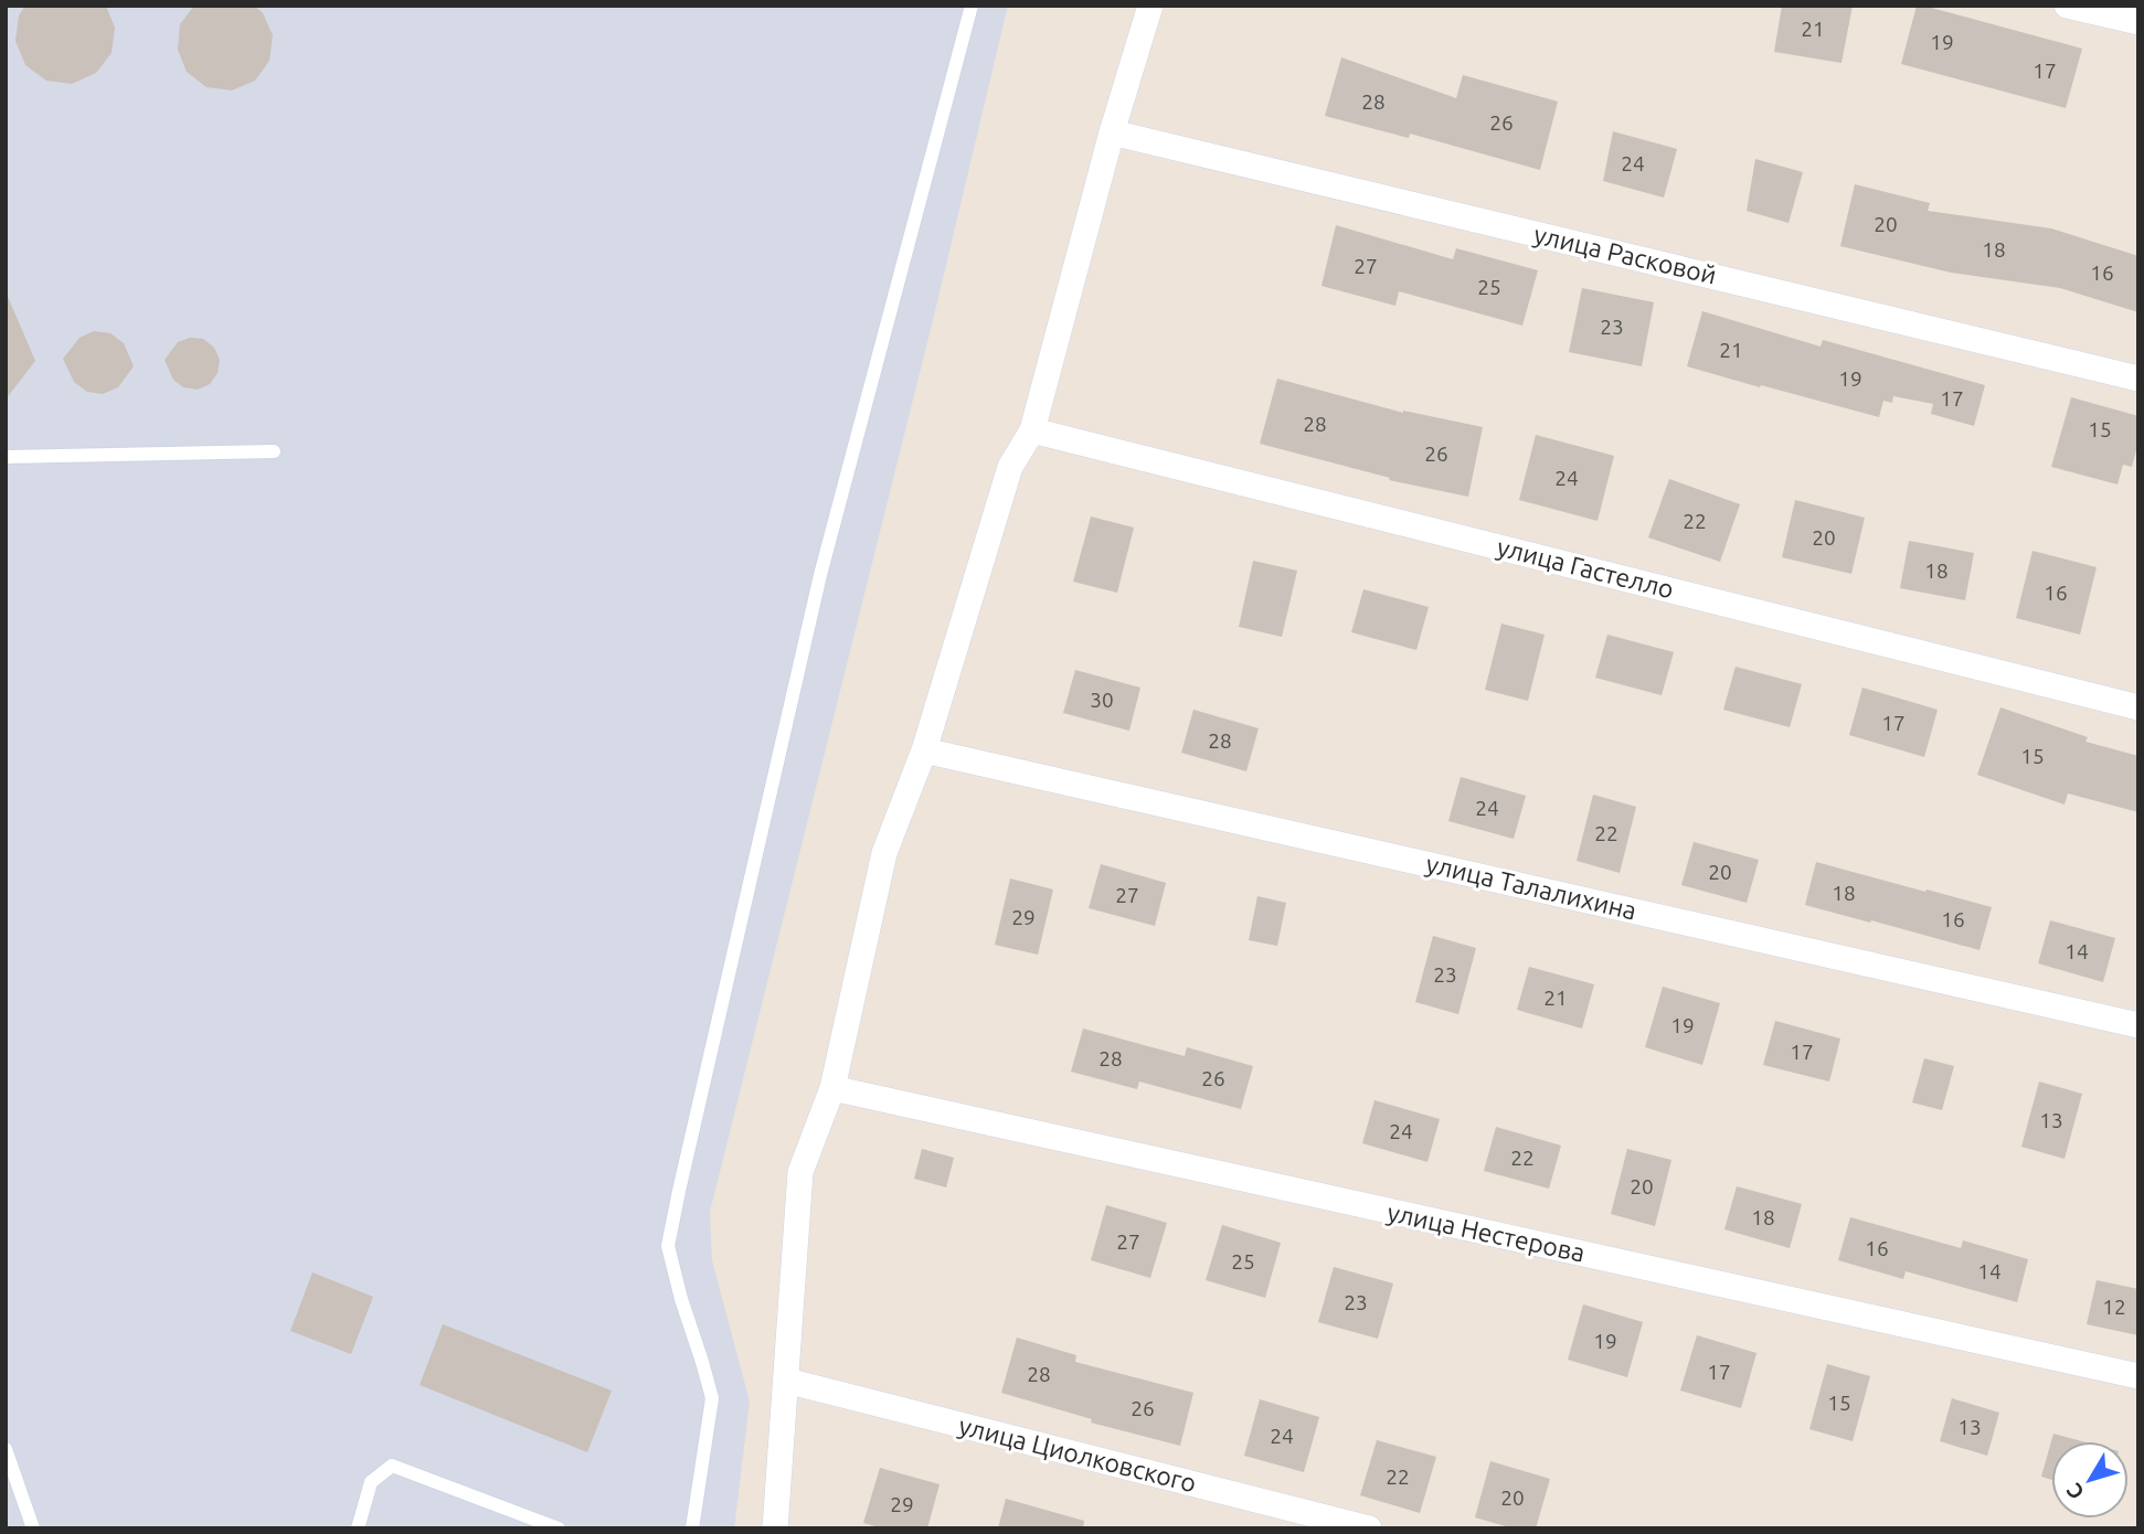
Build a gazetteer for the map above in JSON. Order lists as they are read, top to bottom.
{
  "streets": {
    "street": [
      "улица Расковой",
      "улица Гастелло",
      "улица Талалихина",
      "улица Нестерова",
      "улица Циолковского"
    ]
  },
  "house_numbers": [
    "21",
    "19",
    "17",
    "28",
    "26",
    "24",
    "20",
    "18",
    "27",
    "16",
    "25",
    "23",
    "21",
    "19",
    "17",
    "28",
    "15",
    "26",
    "24",
    "22",
    "20",
    "18",
    "16",
    "30",
    "17",
    "28",
    "15",
    "24",
    "22",
    "20",
    "18",
    "27",
    "29",
    "16",
    "14",
    "23",
    "21",
    "19",
    "17",
    "28",
    "26",
    "13",
    "24",
    "22",
    "20",
    "18",
    "27",
    "16",
    "25",
    "14",
    "23",
    "12",
    "19",
    "17",
    "28",
    "15",
    "26",
    "13",
    "24",
    "22",
    "20",
    "29"
  ],
  "north": "bottom left"
}
